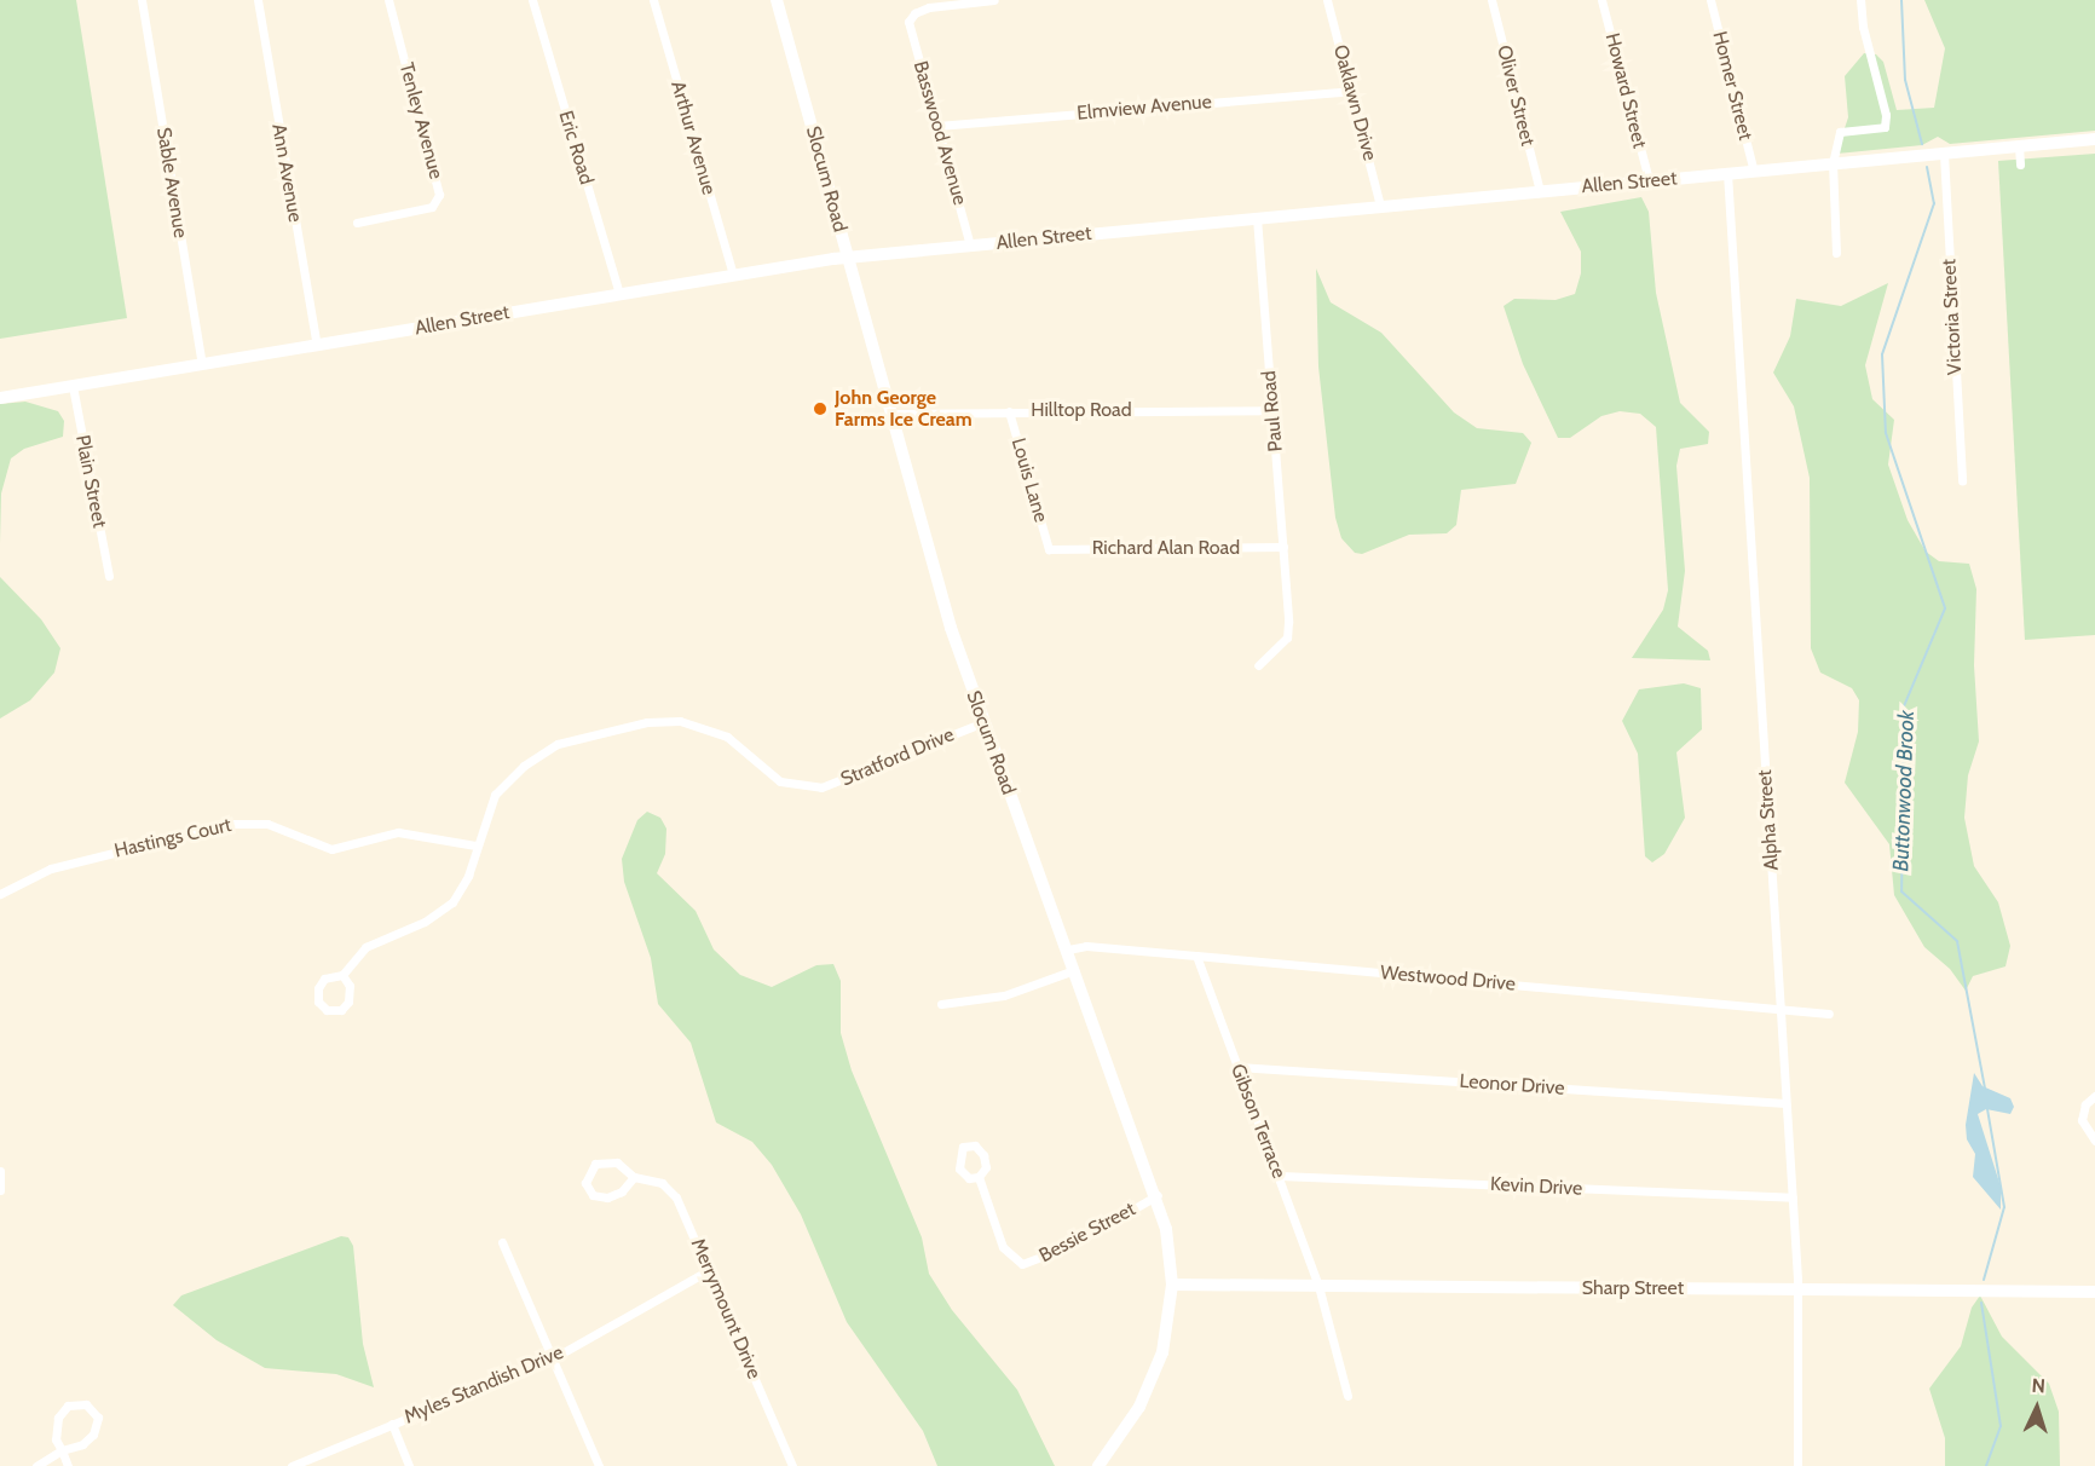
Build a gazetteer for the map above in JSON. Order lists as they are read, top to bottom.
{
  "streets": {
    "street": [
      "Homer Street",
      "Howard Street",
      "Oliver Street",
      "Oaklawn Drive",
      "Elmview Avenue",
      "Tenley Avenue",
      "Basswood Avenue",
      "Arthur Avenue",
      "Eric Road",
      "Ann Avenue",
      "Slocum Road",
      "Sable Avenue",
      "Allen Street",
      "Victoria Street",
      "Hilltop Road",
      "Paul Road",
      "Louis Lane",
      "Plain Street",
      "Richard Alan Road",
      "Stratford Drive",
      "Alpha Street",
      "Hastings Court",
      "Westwood Drive",
      "Leonor Drive",
      "Gibson Terrace",
      "Kevin Drive",
      "Bessie Street",
      "Sharp Street",
      "Merrymount Drive",
      "Myles Standish Drive"
    ]
  },
  "crossings": [
    ["Homer Street", "Allen Street"],
    ["Howard Street", "Allen Street"],
    ["Oliver Street", "Allen Street"],
    ["Oaklawn Drive", "Elmview Avenue"],
    ["Oaklawn Drive", "Allen Street"],
    ["Elmview Avenue", "Basswood Avenue"],
    ["Basswood Avenue", "Allen Street"],
    ["Arthur Avenue", "Allen Street"],
    ["Eric Road", "Allen Street"],
    ["Ann Avenue", "Allen Street"],
    ["Slocum Road", "Allen Street"],
    ["Slocum Road", "Hilltop Road"],
    ["Slocum Road", "Stratford Drive"],
    ["Slocum Road", "Westwood Drive"],
    ["Slocum Road", "Bessie Street"],
    ["Slocum Road", "Sharp Street"],
    ["Sable Avenue", "Allen Street"],
    ["Allen Street", "Victoria Street"],
    ["Allen Street", "Paul Road"],
    ["Allen Street", "Plain Street"],
    ["Allen Street", "Alpha Street"],
    ["Hilltop Road", "Paul Road"],
    ["Hilltop Road", "Louis Lane"],
    ["Paul Road", "Richard Alan Road"],
    ["Louis Lane", "Richard Alan Road"],
    ["Stratford Drive", "Hastings Court"],
    ["Alpha Street", "Westwood Drive"],
    ["Alpha Street", "Leonor Drive"],
    ["Alpha Street", "Kevin Drive"],
    ["Alpha Street", "Sharp Street"],
    ["Westwood Drive", "Gibson Terrace"],
    ["Leonor Drive", "Gibson Terrace"],
    ["Gibson Terrace", "Kevin Drive"],
    ["Gibson Terrace", "Sharp Street"],
    ["Merrymount Drive", "Myles Standish Drive"]
  ],
  "water": ["Buttonwood Brook"],
  "places": ["John George Farms Ice Cream"],
  "north": "top"
}
